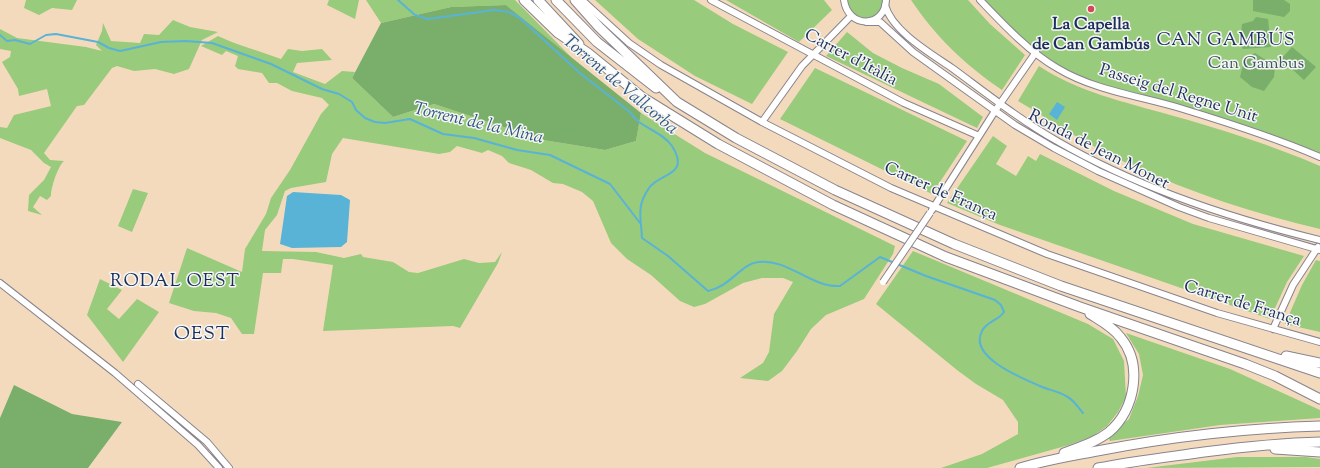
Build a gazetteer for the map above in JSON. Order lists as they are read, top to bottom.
{
  "streets": {
    "street": [
      "Carrer d'Itàlia",
      "Passeig del Regne Unit",
      "Ronda de Jean Monet",
      "Carrer de França"
    ]
  },
  "districts": ["CAN GAMBÚS", "RODAL OEST", "OEST"],
  "water": ["Torrent de Vallcorba", "Torrent de la Mina"],
  "parks": ["Can Gambus"],
  "places": ["La Capella de Can Gambús"]
}
